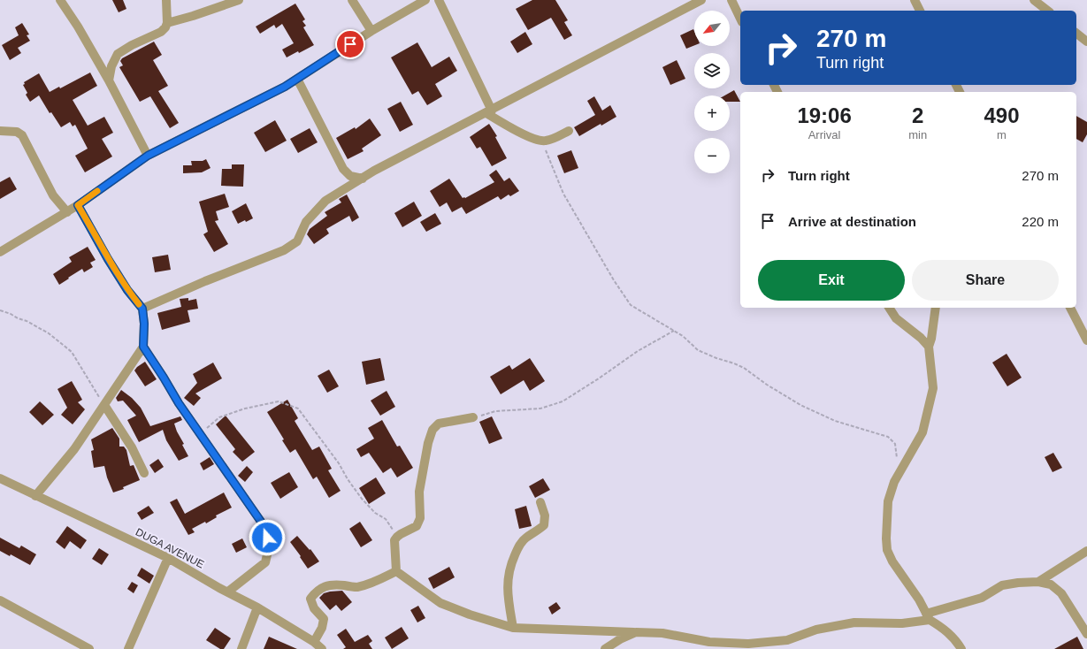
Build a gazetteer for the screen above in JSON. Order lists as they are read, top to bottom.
{
  "streets": {
    "street": ["DUGA AVENUE"]
  },
  "north": "bottom left",
  "page": {
    "map_buttons": ["+", "−"],
    "turn": ["270 m", "Turn right"],
    "eta": [
      "19:06",
      "Arrival",
      "2",
      "min",
      "490",
      "m"
    ],
    "list": [
      {
        "name": "Turn right",
        "value": "270 m"
      },
      {
        "name": "Arrive at destination",
        "value": "220 m"
      }
    ],
    "buttons": ["Exit", "Share"]
  }
}
